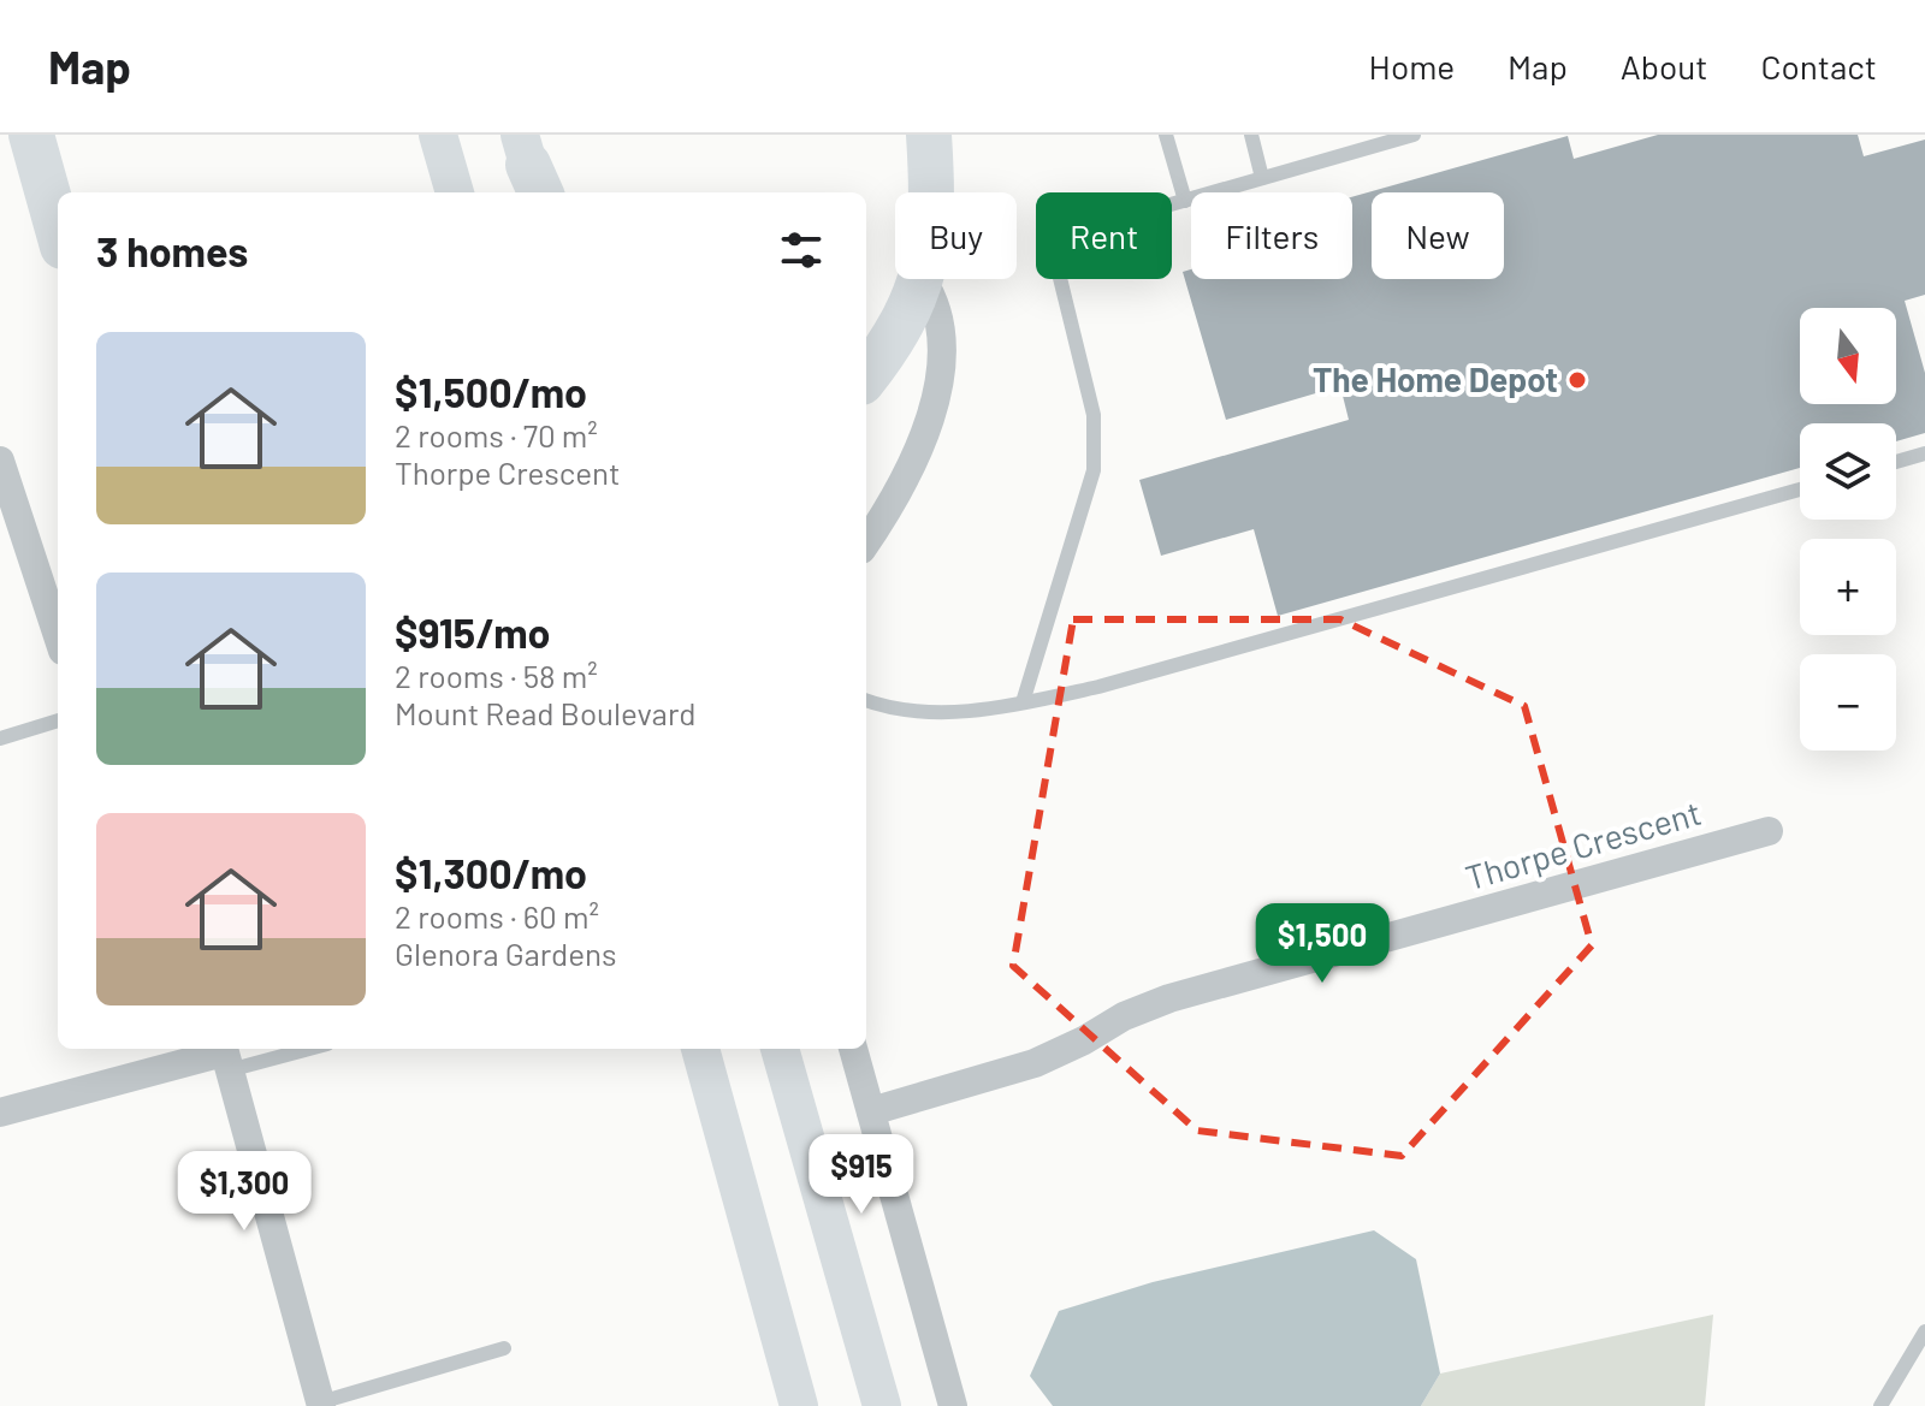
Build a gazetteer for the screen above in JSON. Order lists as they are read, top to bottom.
{
  "streets": {
    "street": ["Thorpe Crescent"]
  },
  "places": ["The Home Depot"],
  "north": "bottom",
  "page": {
    "header": "Map",
    "nav": [
      "Home",
      "Map",
      "About",
      "Contact"
    ],
    "chip": [
      "Buy",
      "Rent",
      "Filters",
      "New"
    ],
    "heading": "3 homes",
    "map_buttons": ["+", "−"],
    "list": [
      {
        "name": "$1,500/mo",
        "note": "2 rooms · 70 m² · Thorpe Crescent"
      },
      {
        "name": "$915/mo",
        "note": "2 rooms · 58 m² · Mount Read Boulevard"
      },
      {
        "name": "$1,300/mo",
        "note": "2 rooms · 60 m² · Glenora Gardens"
      }
    ],
    "price": ["$1,500", "$915", "$1,300"]
  }
}
